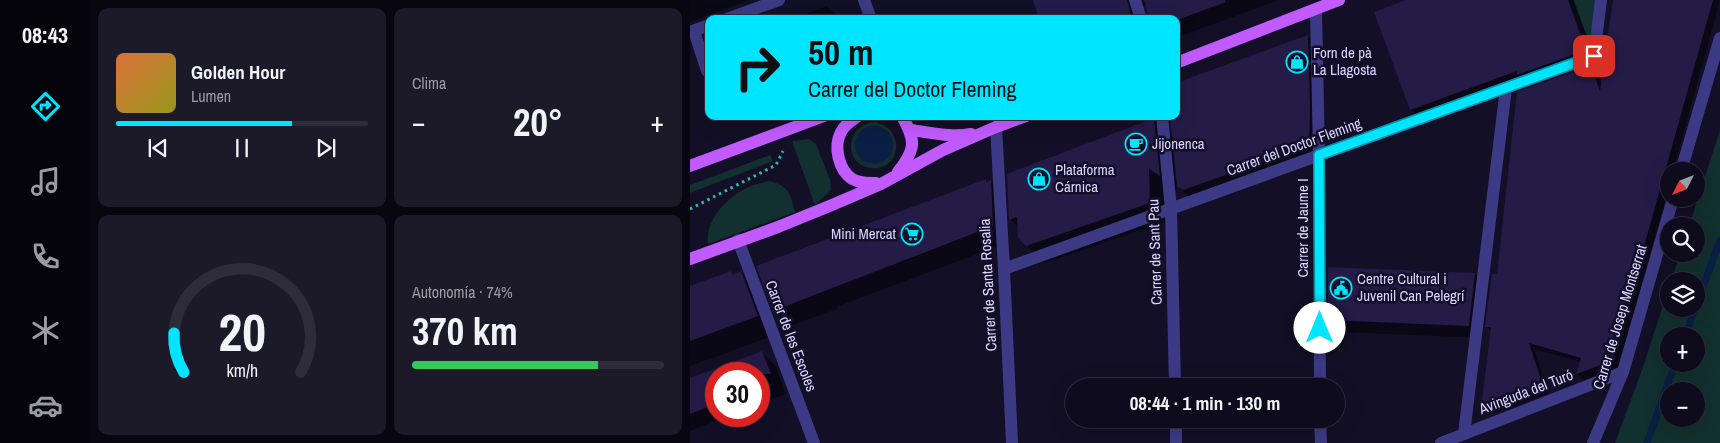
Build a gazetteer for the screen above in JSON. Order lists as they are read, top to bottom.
{
  "streets": {
    "street": [
      "Carrer del Doctor Fleming",
      "Carrer de Jaume I",
      "Carrer de Sant Pau",
      "Carrer de Santa Rosalia",
      "Carrer de Josep Montserrat",
      "Carrer de les Escoles",
      "Avinguda del Turó"
    ]
  },
  "crossings": [
    ["Carrer del Doctor Fleming", "Carrer de Jaume I"],
    ["Carrer del Doctor Fleming", "Carrer de Sant Pau"],
    ["Carrer del Doctor Fleming", "Carrer de Santa Rosalia"],
    ["Carrer de Josep Montserrat", "Avinguda del Turó"]
  ],
  "places": {
    "shop": ["Forn de pà La Llagosta", "Plataforma Cárnica"],
    "cafe": ["Jijonenca"],
    "supermarket": ["Mini Mercat"],
    "public building": ["Centre Cultural i Juvenil Can Pelegrí"]
  },
  "north": "bottom left",
  "page": {
    "tabs": "08:43",
    "tile": [
      "Clima",
      ["Autonomía · 74%", "370 km"]
    ],
    "turn": ["50 m", "Carrer del Doctor Fleming"],
    "song": ["Golden Hour", "Lumen"],
    "heat": ["−", "20°", "+"],
    "map_buttons": ["+", "−"],
    "limit": "30",
    "trip": "08:44 · 1 min · 130 m",
    "gauge": ["20", "km/h"]
  }
}
